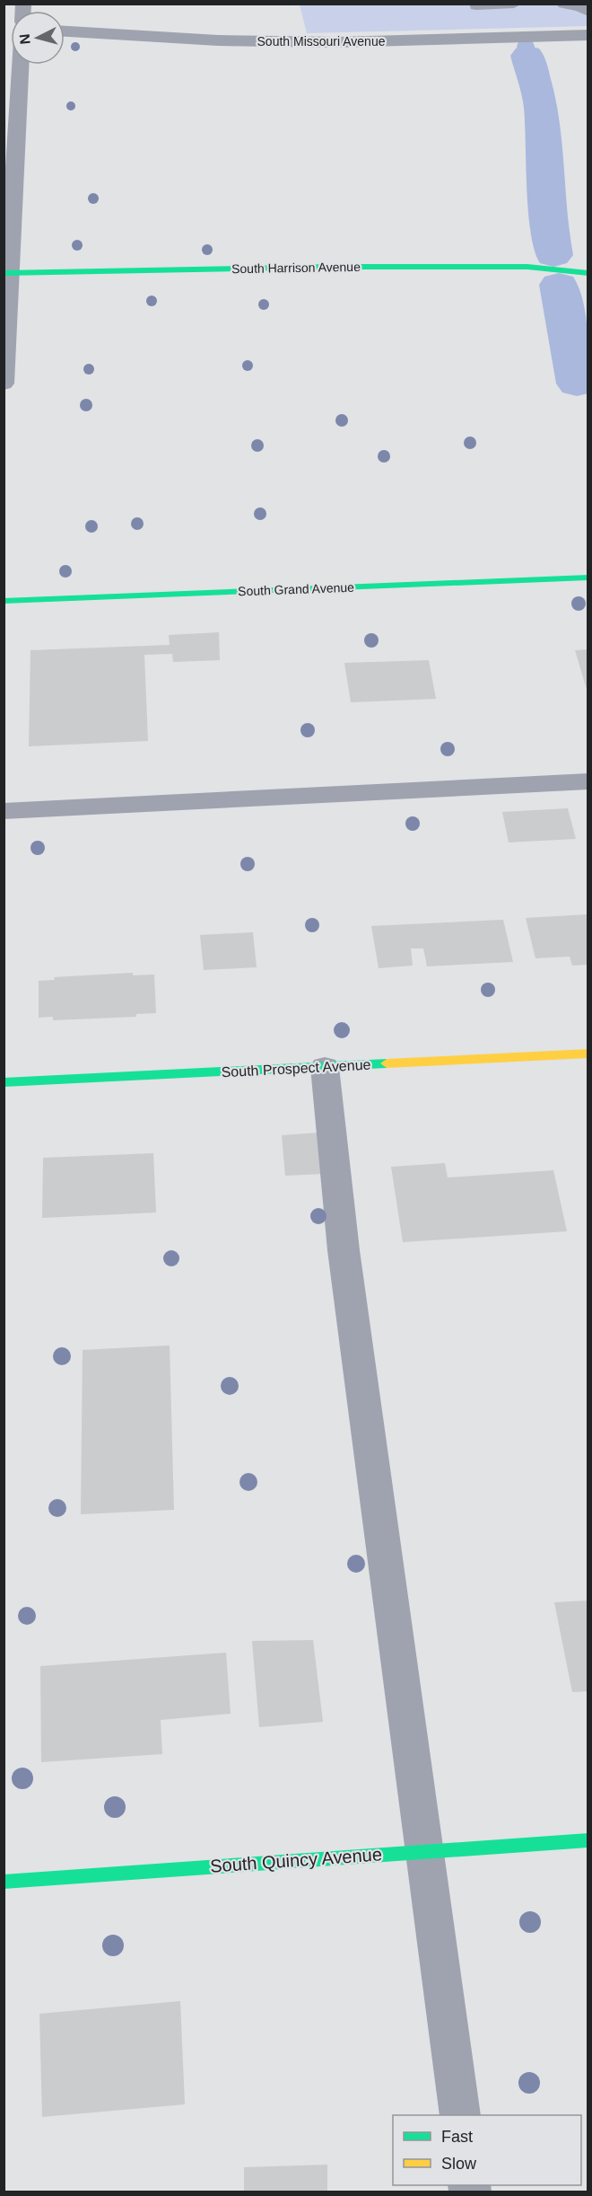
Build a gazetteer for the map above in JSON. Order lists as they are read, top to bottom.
{
  "streets": {
    "street": [
      "South Missouri Avenue",
      "South Harrison Avenue",
      "South Grand Avenue",
      "South Prospect Avenue",
      "South Quincy Avenue"
    ]
  },
  "legend": ["Fast", "Slow"],
  "north": "left"
}
